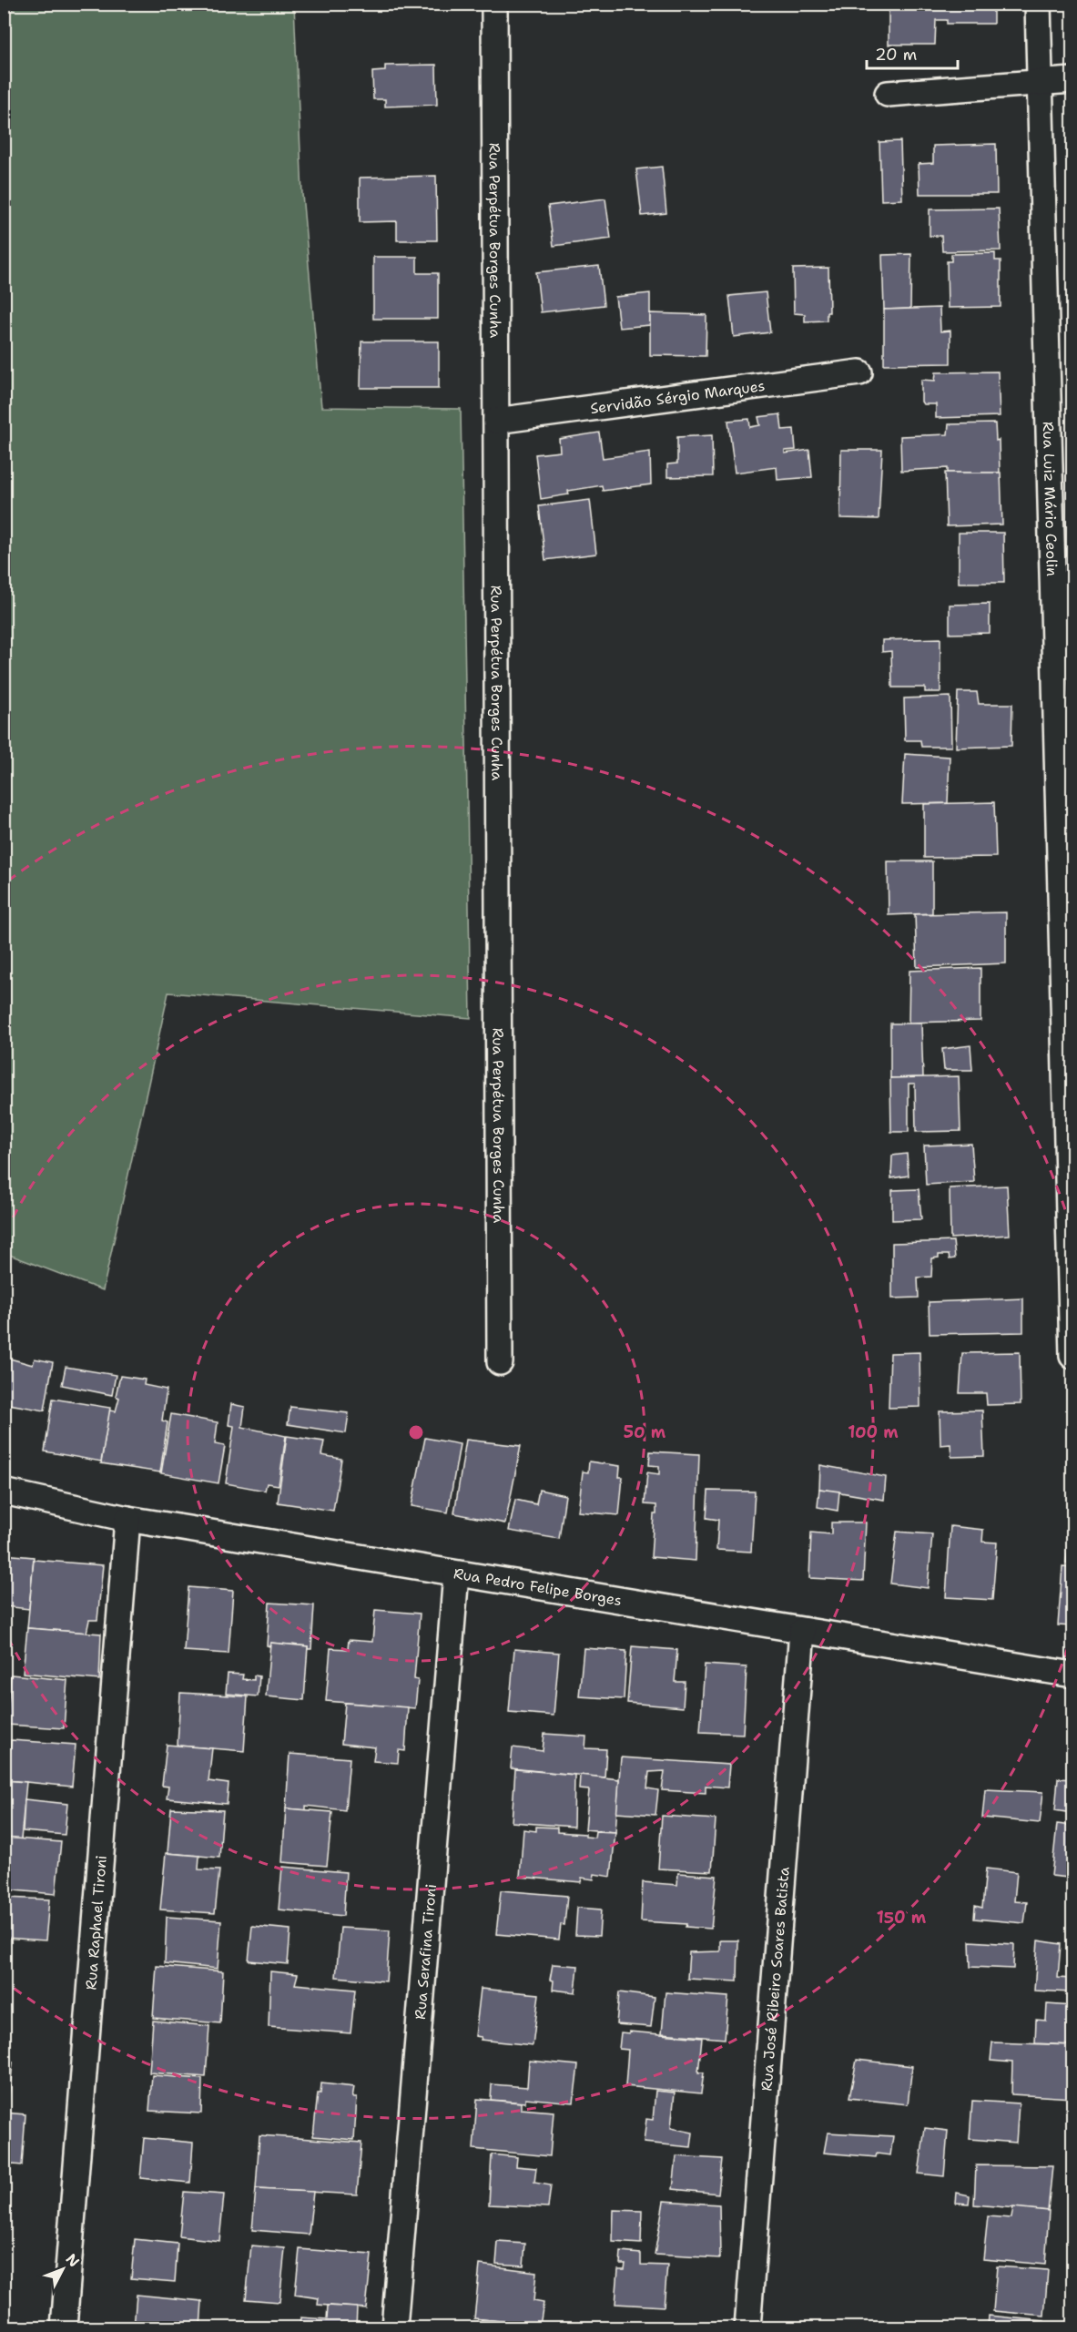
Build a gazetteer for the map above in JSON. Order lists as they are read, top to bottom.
{
  "streets": {
    "street": [
      "Rua Perpétua Borges Cunha",
      "Servidão Sérgio Marques",
      "Rua Luiz Mário Ceolin",
      "Rua Pedro Felipe Borges",
      "Rua Raphael Tironi",
      "Rua Serafina Tironi",
      "Rua José Ribeiro Soares Batista"
    ]
  },
  "crossings": [
    ["Rua Perpétua Borges Cunha", "Servidão Sérgio Marques"],
    ["Rua Pedro Felipe Borges", "Rua Raphael Tironi"],
    ["Rua Pedro Felipe Borges", "Rua Serafina Tironi"],
    ["Rua Pedro Felipe Borges", "Rua José Ribeiro Soares Batista"]
  ],
  "scale_bar": "20 m",
  "north": "top right",
  "rings": ["50 m", "100 m", "150 m"]
}
